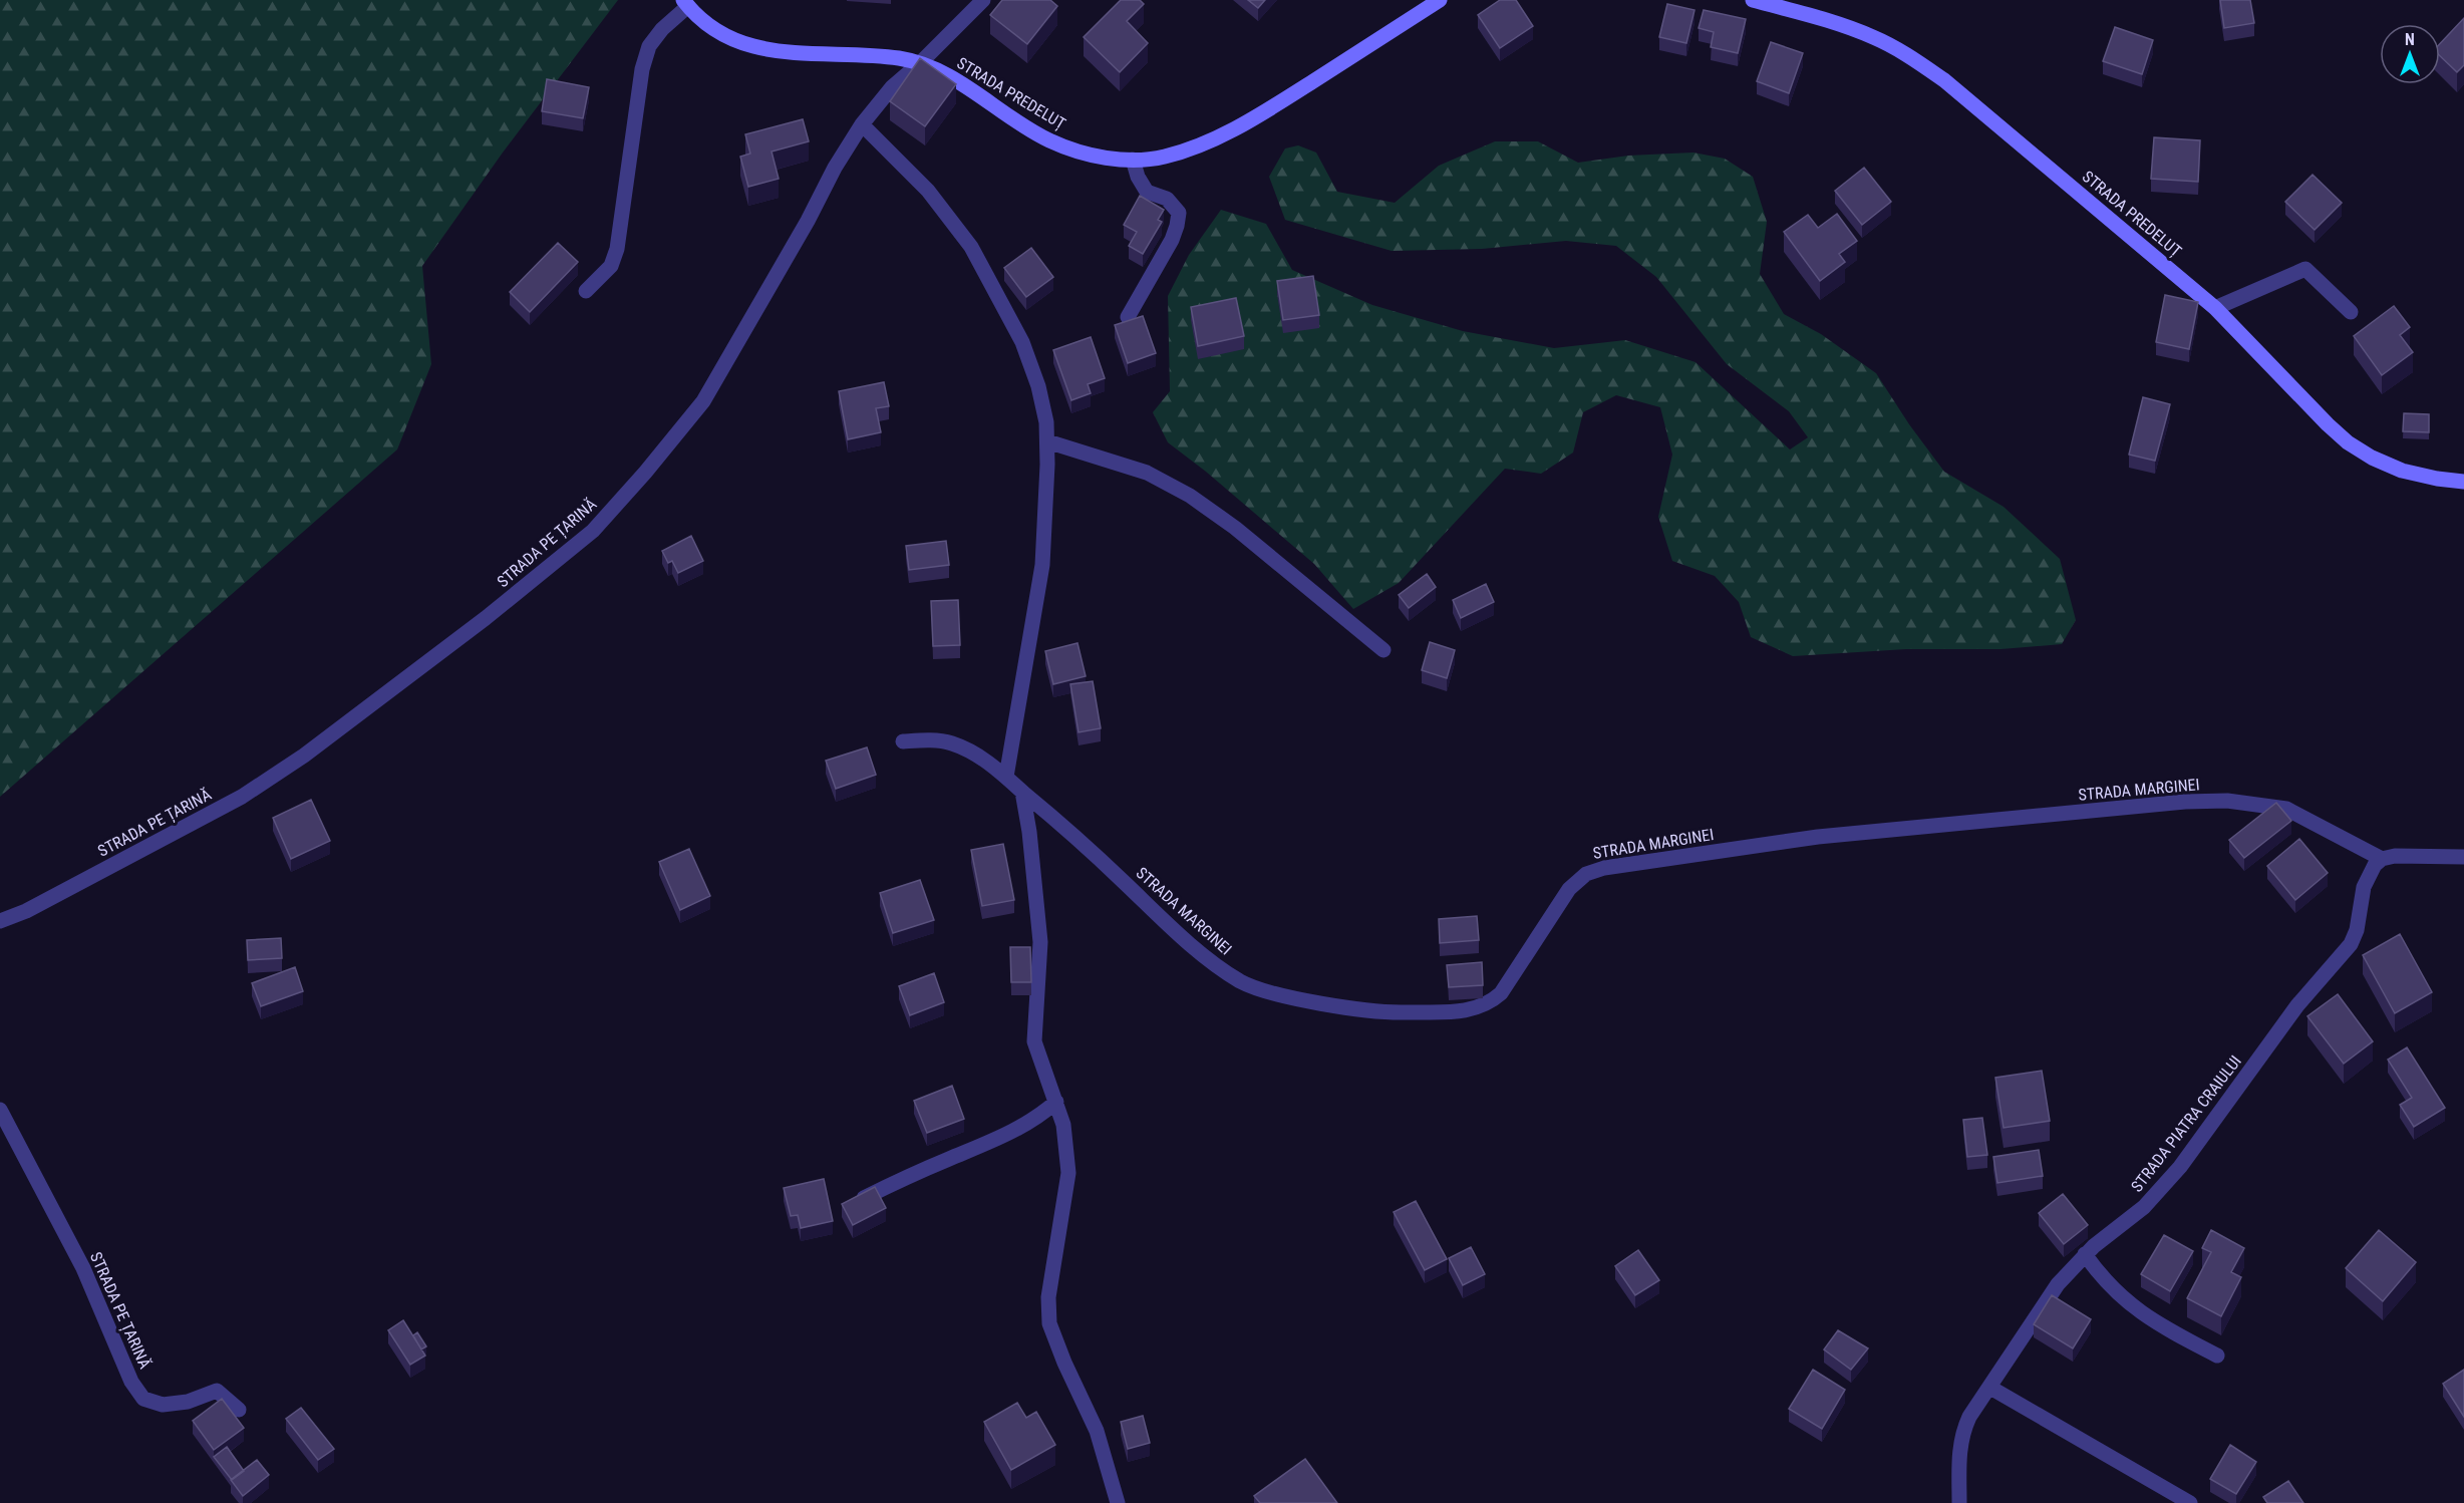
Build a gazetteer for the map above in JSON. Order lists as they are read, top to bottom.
{
  "streets": {
    "main road": ["STRADA PREDELUȚ"],
    "street": ["STRADA PE ȚARINĂ", "STRADA MARGINEI", "STRADA PIATRA CRAIULUI"]
  },
  "crossings": [
    ["STRADA PREDELUȚ", "STRADA PE ȚARINĂ"],
    ["STRADA MARGINEI", "STRADA PIATRA CRAIULUI"]
  ],
  "north": "top"
}
